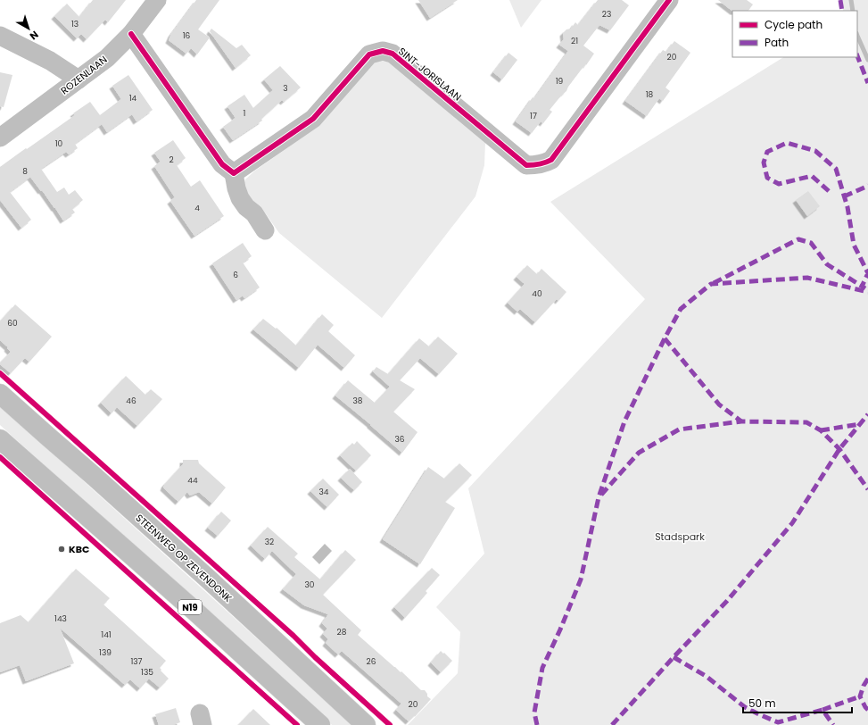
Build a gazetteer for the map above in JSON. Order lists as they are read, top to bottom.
{
  "streets": {
    "main road": ["STEENWEG OP ZEVENDONK", "N19"],
    "street": ["SINT-JORISLAAN", "ROZENLAAN"]
  },
  "parks": ["Stadspark"],
  "places": ["KBC"],
  "house_numbers": [
    "23",
    "13",
    "16",
    "21",
    "20",
    "19",
    "3",
    "18",
    "14",
    "1",
    "17",
    "10",
    "2",
    "8",
    "4",
    "6",
    "40",
    "60",
    "46",
    "38",
    "36",
    "44",
    "34",
    "32",
    "30",
    "143",
    "28",
    "141",
    "139",
    "137",
    "26",
    "135",
    "20"
  ],
  "legend": ["Cycle path", "Path"],
  "scale_bar": "50 m",
  "north": "bottom right"
}
